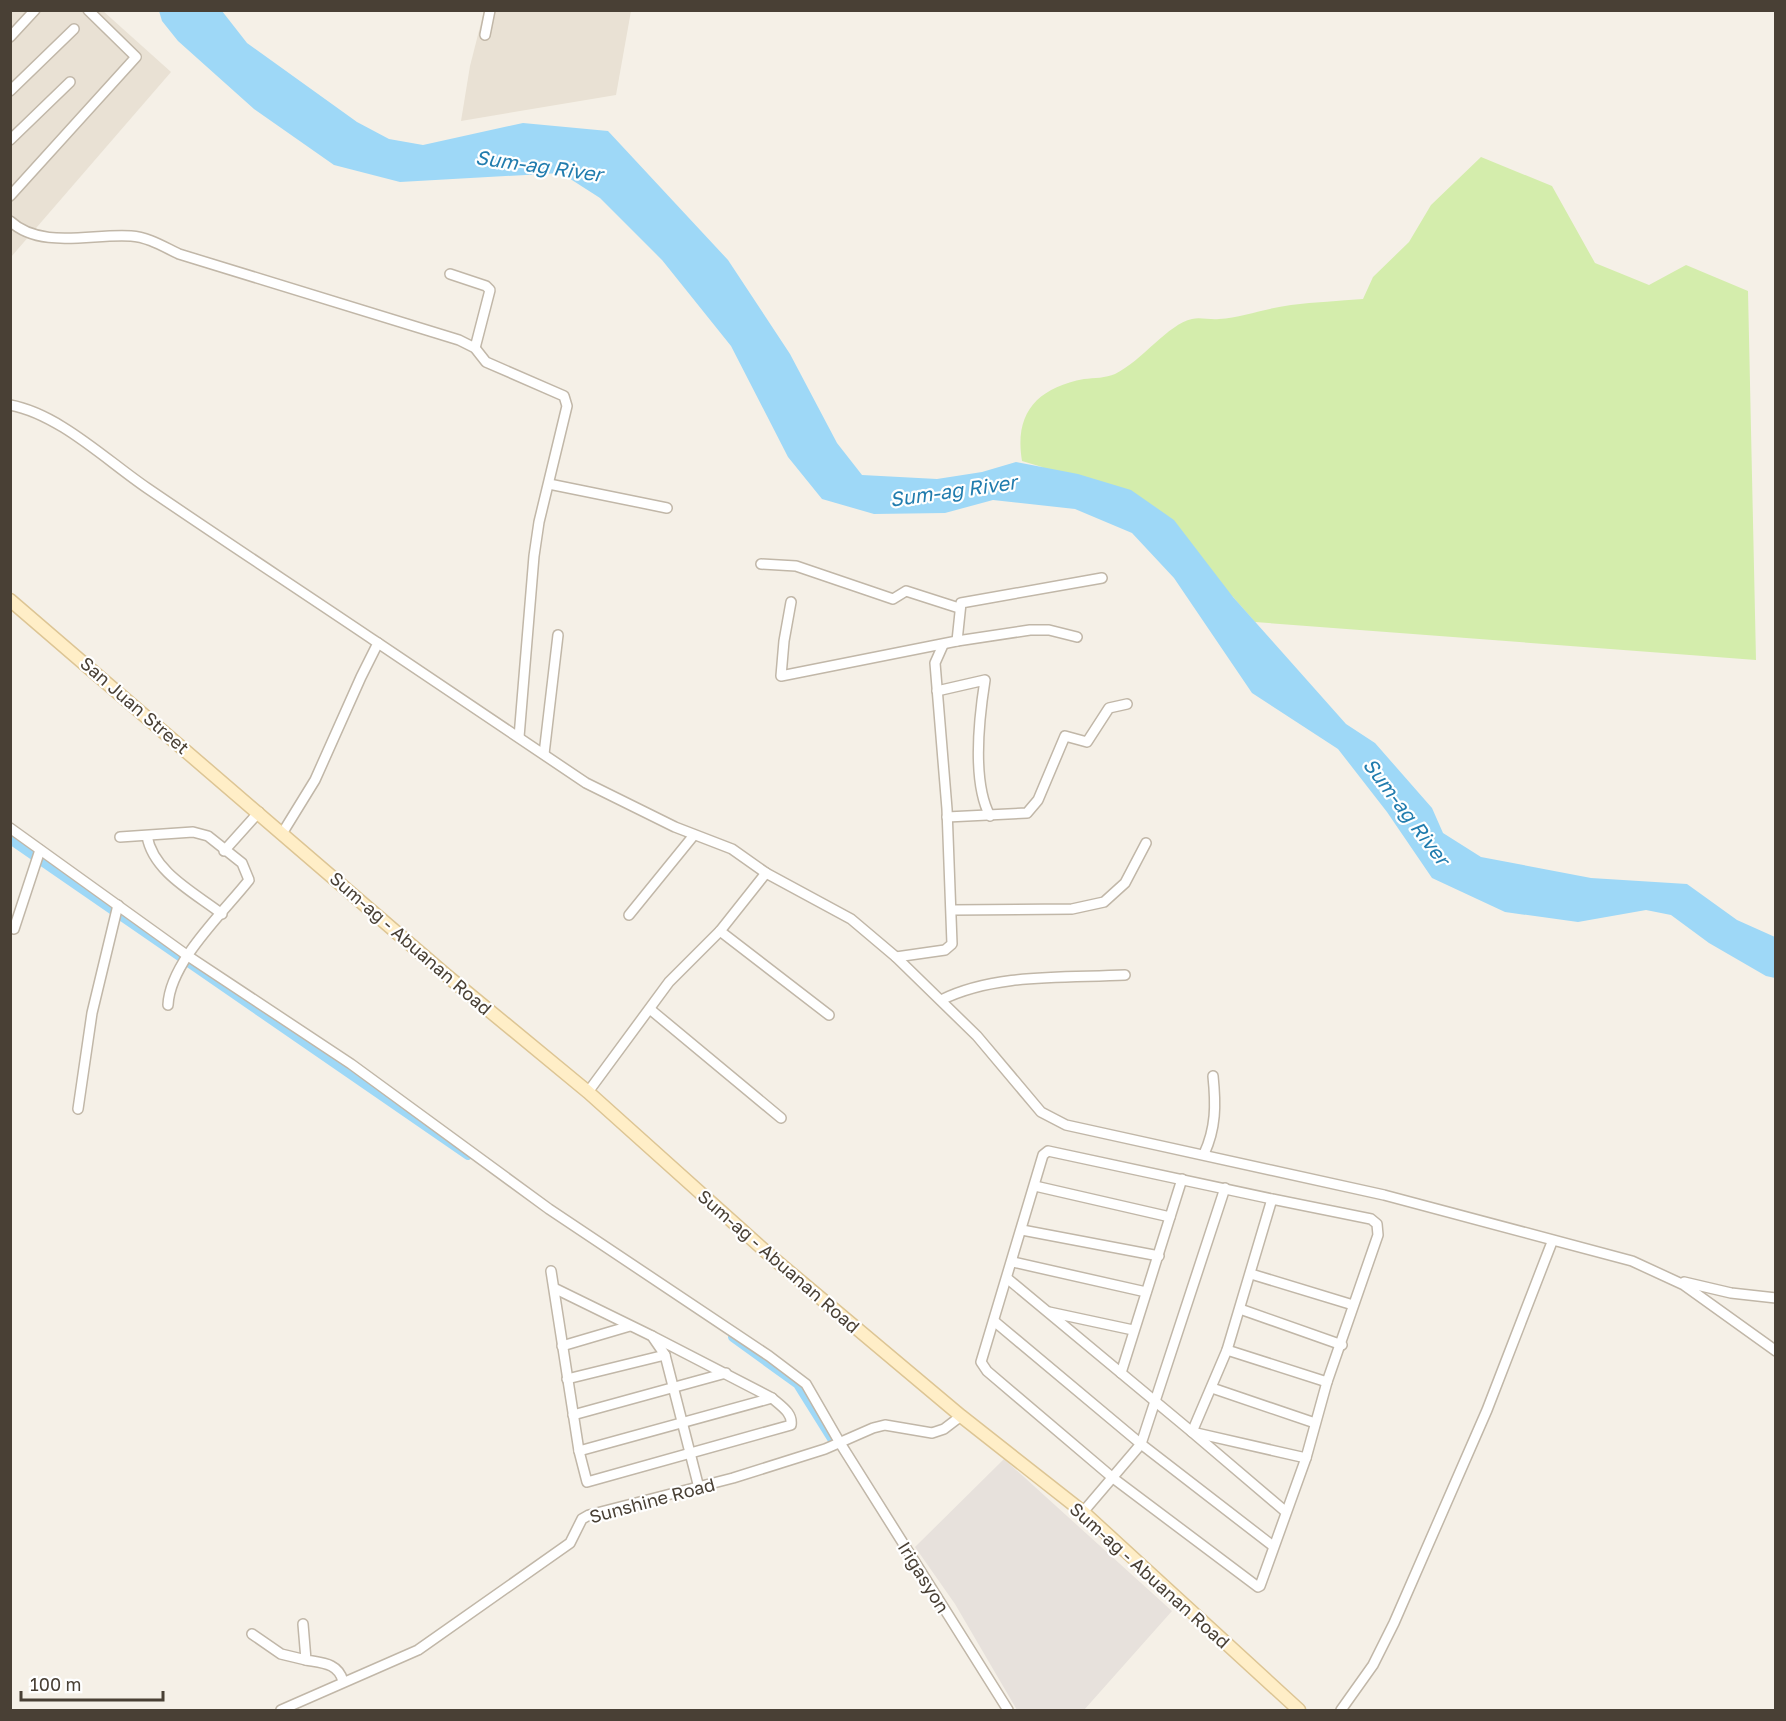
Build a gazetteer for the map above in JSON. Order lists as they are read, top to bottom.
{
  "streets": {
    "main road": ["San Juan Street", "Sum-ag - Abuanan Road"],
    "street": ["Sunshine Road", "Irigasyon"]
  },
  "crossings": [
    ["San Juan Street", "Sum-ag - Abuanan Road"],
    ["Sum-ag - Abuanan Road", "Sunshine Road"],
    ["Sunshine Road", "Irigasyon"]
  ],
  "water": ["Sum-ag River"],
  "scale_bar": "100 m"
}
